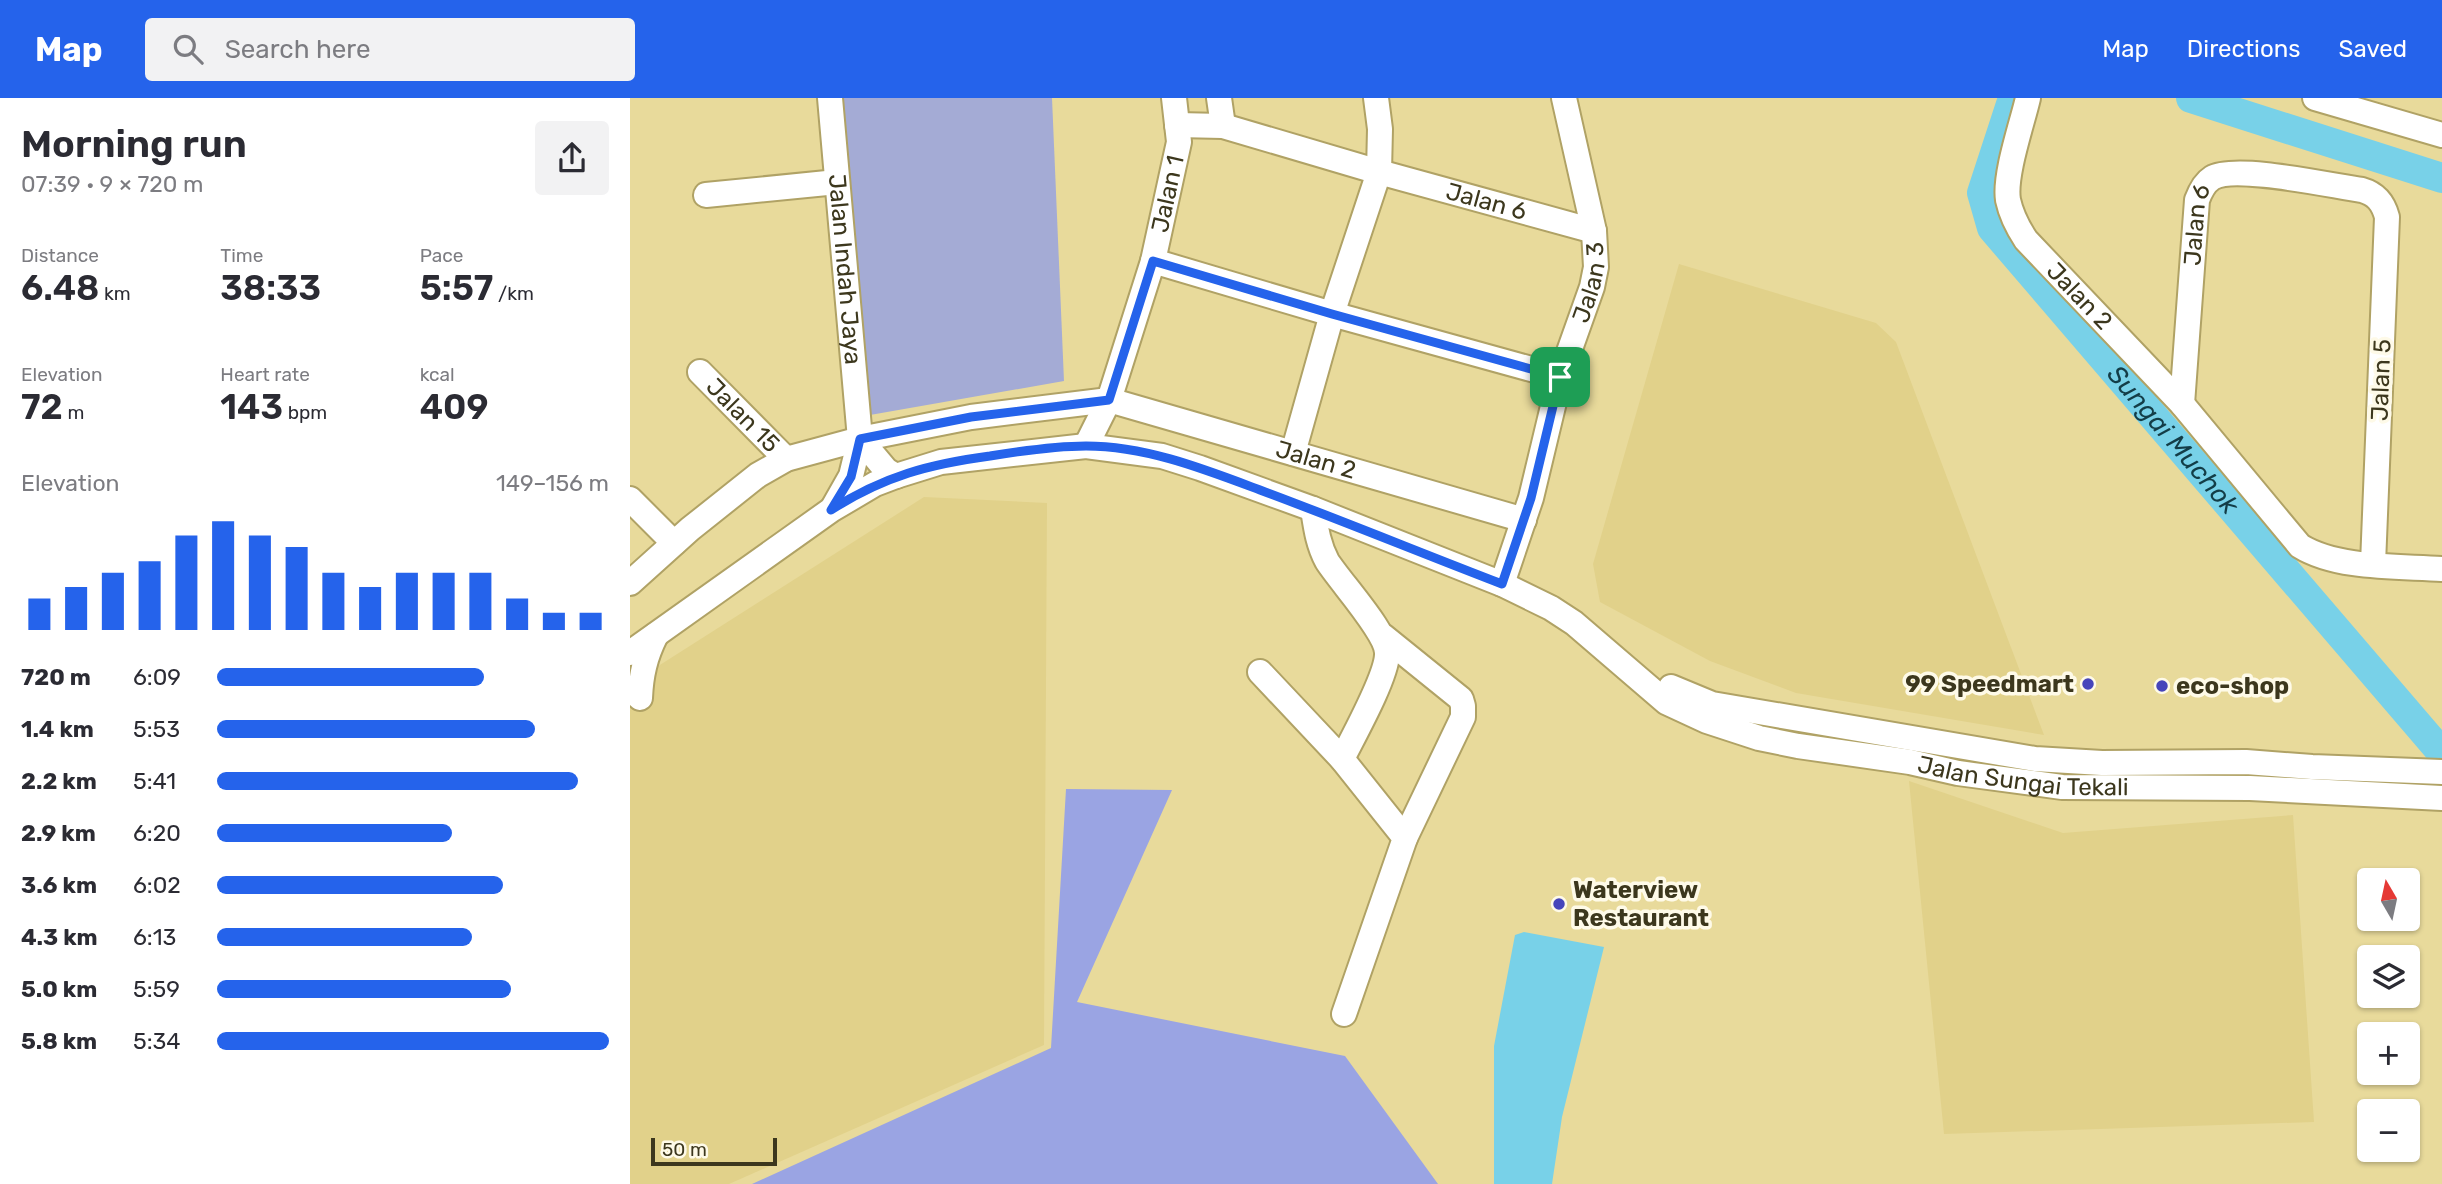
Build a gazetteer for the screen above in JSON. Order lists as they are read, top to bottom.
{
  "streets": {
    "street": [
      "Jalan 1",
      "Jalan 6",
      "Jalan Indah Jaya",
      "Jalan 3",
      "Jalan 2",
      "Jalan 5",
      "Jalan 15",
      "Jalan Sungai Tekali"
    ]
  },
  "crossings": [
    ["Jalan 1", "Jalan 6"],
    ["Jalan 1", "Jalan 2"],
    ["Jalan 1", "Jalan Sungai Tekali"],
    ["Jalan 6", "Jalan 3"],
    ["Jalan 6", "Jalan 2"],
    ["Jalan 6", "Jalan 5"],
    ["Jalan Indah Jaya", "Jalan Sungai Tekali"],
    ["Jalan 3", "Jalan 2"],
    ["Jalan 3", "Jalan Sungai Tekali"],
    ["Jalan 2", "Jalan 5"]
  ],
  "water": ["Sungai Muchok"],
  "places": ["99 Speedmart", "eco-shop", "Waterview Restaurant"],
  "scale_bar": "50 m",
  "north": "top",
  "page": {
    "header": "Map",
    "search": "Search here",
    "nav": ["Map", "Directions", "Saved"],
    "heading": ["Morning run", "07:39 · 9 × 720 m"],
    "stats": [
      ["Distance", "6.48 km"],
      ["Time", "38:33"],
      ["Pace", "5:57 /km"],
      ["Elevation", "72 m"],
      ["Heart rate", "143 bpm"],
      ["kcal", "409"]
    ],
    "chart": ["Elevation", "149–156 m"],
    "list": [
      {
        "name": "720 m",
        "note": "6:09"
      },
      {
        "name": "1.4 km",
        "note": "5:53"
      },
      {
        "name": "2.2 km",
        "note": "5:41"
      },
      {
        "name": "2.9 km",
        "note": "6:20"
      },
      {
        "name": "3.6 km",
        "note": "6:02"
      },
      {
        "name": "4.3 km",
        "note": "6:13"
      },
      {
        "name": "5.0 km",
        "note": "5:59"
      },
      {
        "name": "5.8 km",
        "note": "5:34"
      }
    ],
    "map_buttons": ["+", "−"],
    "scale": "50 m"
  }
}
